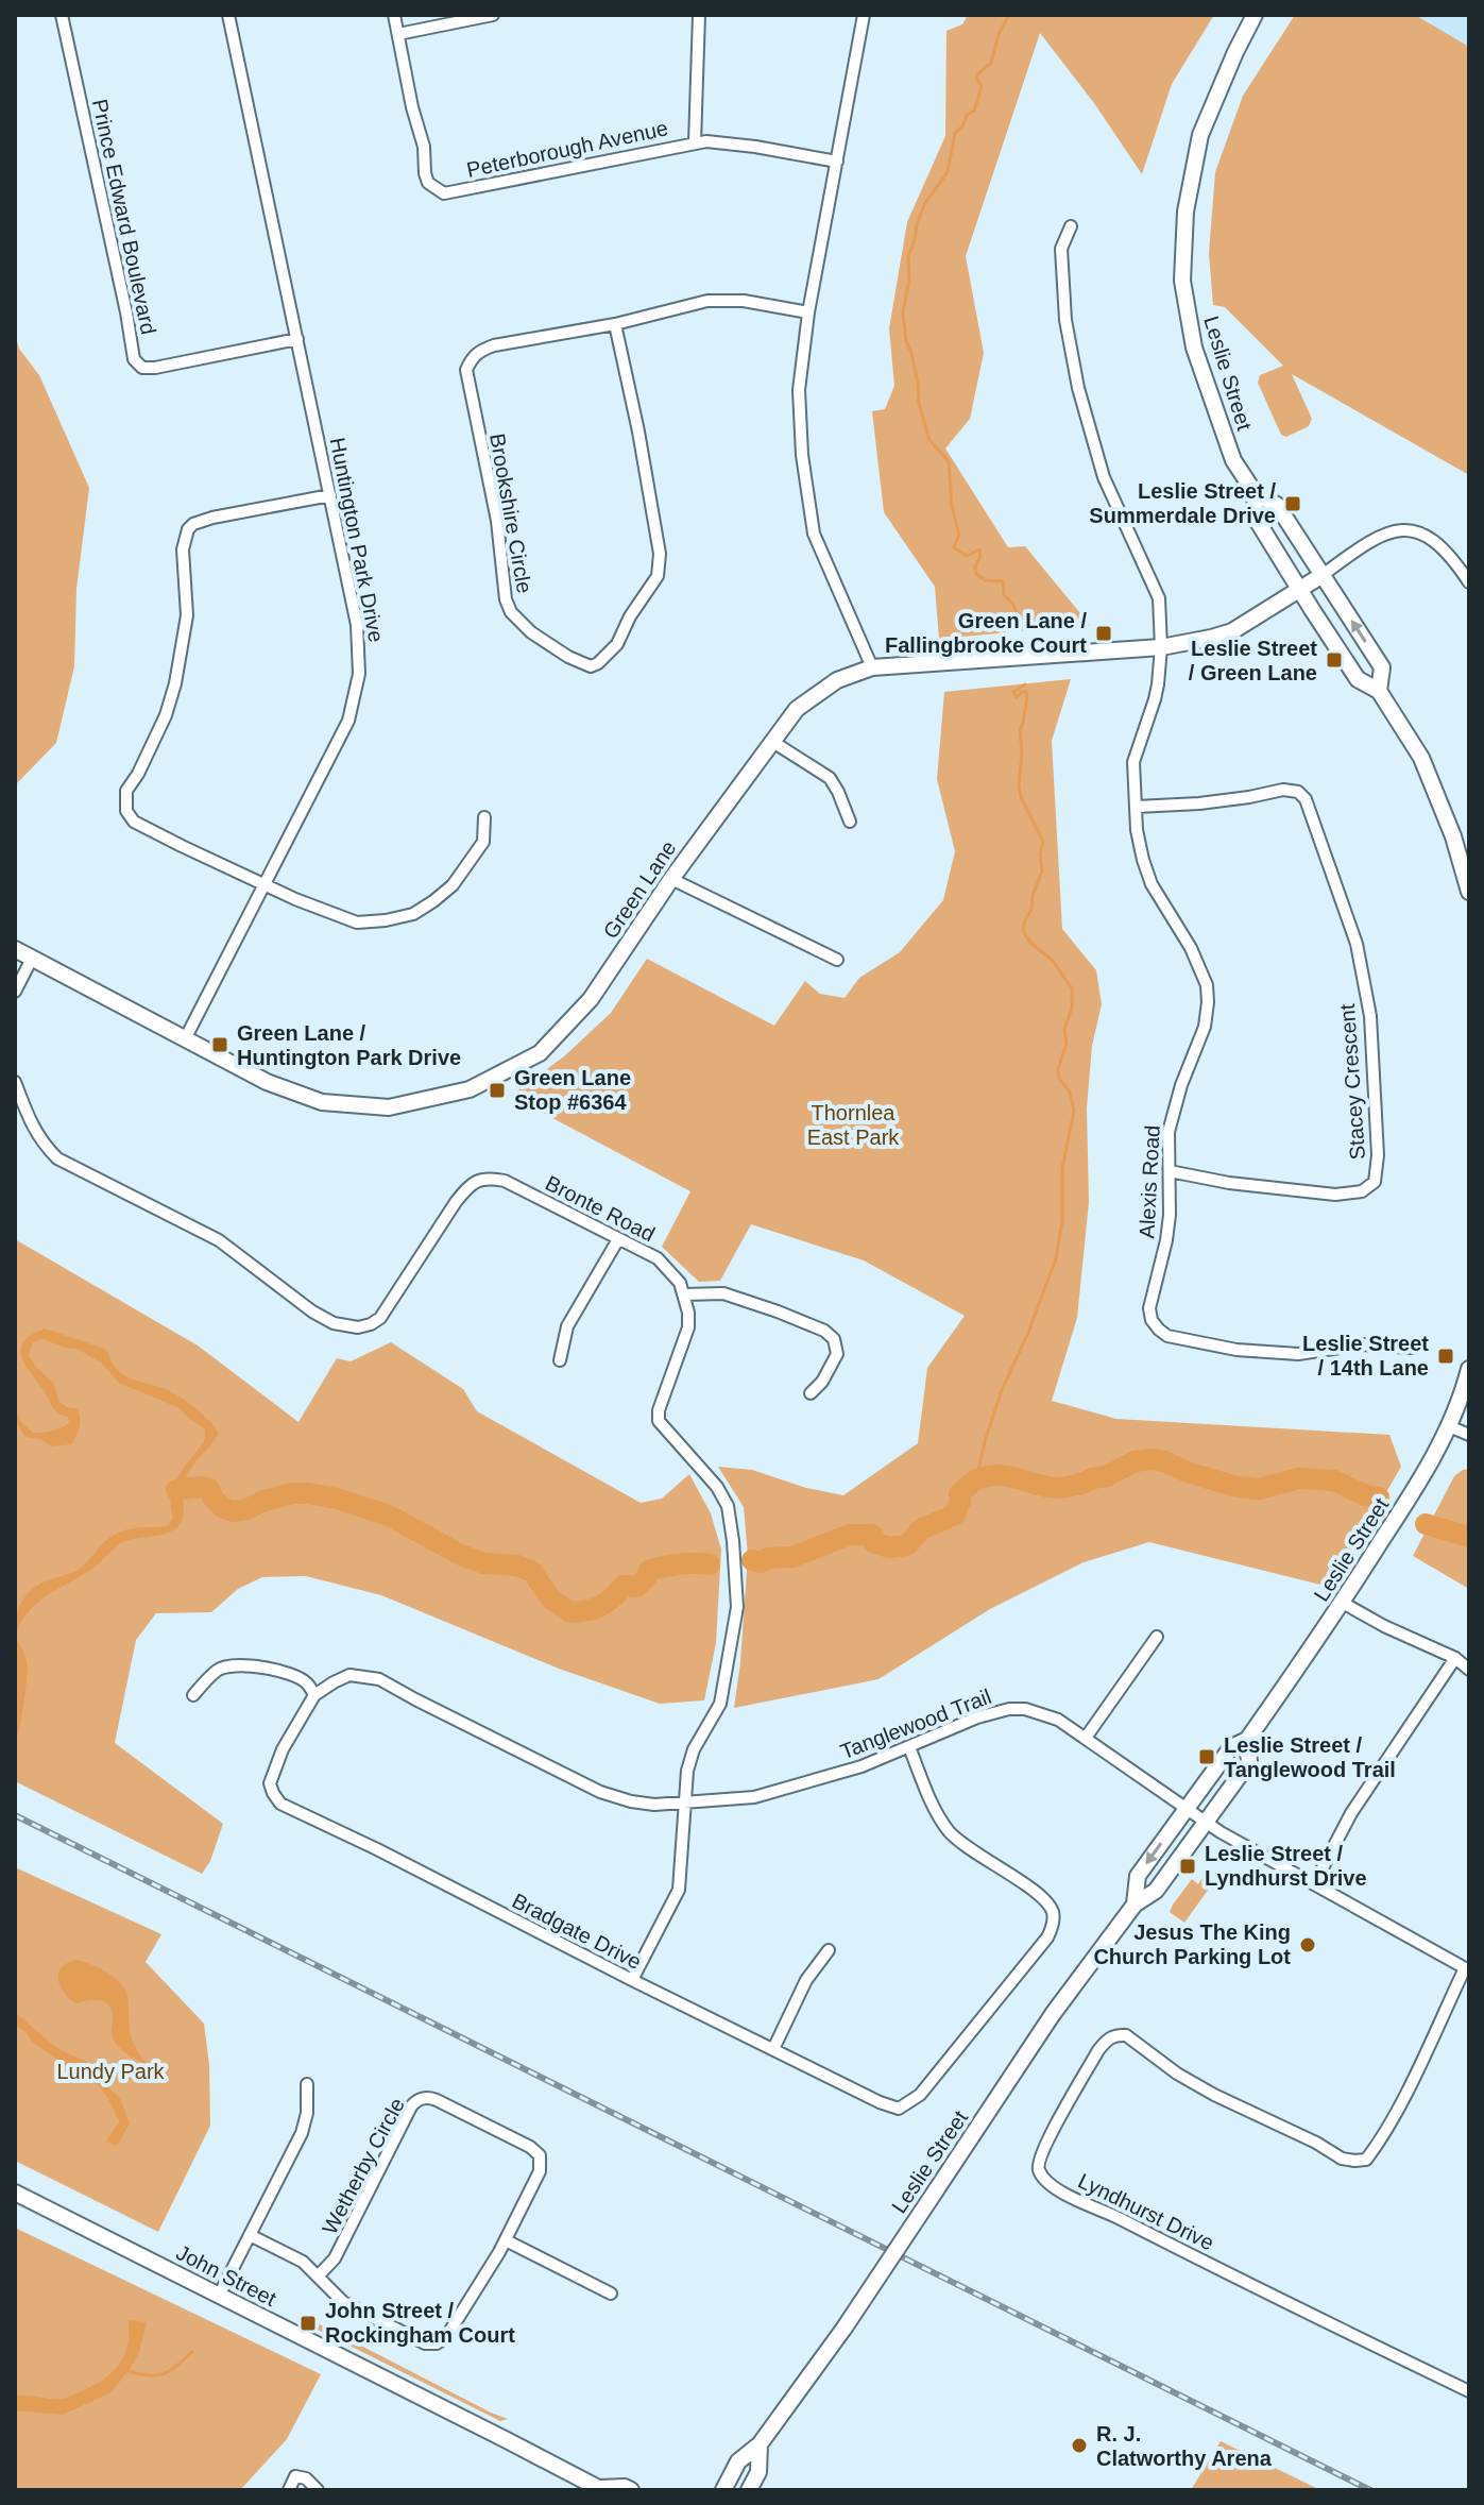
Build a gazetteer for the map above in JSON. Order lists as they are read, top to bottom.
{
  "streets": {
    "main road": ["Leslie Street", "Green Lane", "John Street"],
    "street": [
      "Peterborough Avenue",
      "Prince Edward Boulevard",
      "Brookshire Circle",
      "Huntington Park Drive",
      "Stacey Crescent",
      "Alexis Road",
      "Bronte Road",
      "Tanglewood Trail",
      "Bradgate Drive",
      "Wetherby Circle",
      "Lyndhurst Drive"
    ]
  },
  "crossings": [
    ["Prince Edward Boulevard", "Huntington Park Drive"],
    ["Leslie Street", "Green Lane"],
    ["Leslie Street", "Tanglewood Trail"],
    ["Leslie Street", "Lyndhurst Drive"],
    ["Huntington Park Drive", "Green Lane"],
    ["Green Lane", "Alexis Road"],
    ["Stacey Crescent", "Alexis Road"],
    ["Tanglewood Trail", "Bradgate Drive"],
    ["Tanglewood Trail", "Lyndhurst Drive"]
  ],
  "parks": ["Thornlea East Park", "Lundy Park"],
  "places": {
    "transit": [
      "Leslie Street / Summerdale Drive",
      "Green Lane / Fallingbrooke Court",
      "Leslie Street / Green Lane",
      "Green Lane / Huntington Park Drive",
      "Green Lane Stop #6364",
      "Leslie Street / 14th Lane",
      "Leslie Street / Tanglewood Trail",
      "Leslie Street / Lyndhurst Drive",
      "John Street / Rockingham Court"
    ],
    "other": ["Jesus The King Church Parking Lot", "R. J. Clatworthy Arena"]
  }
}
